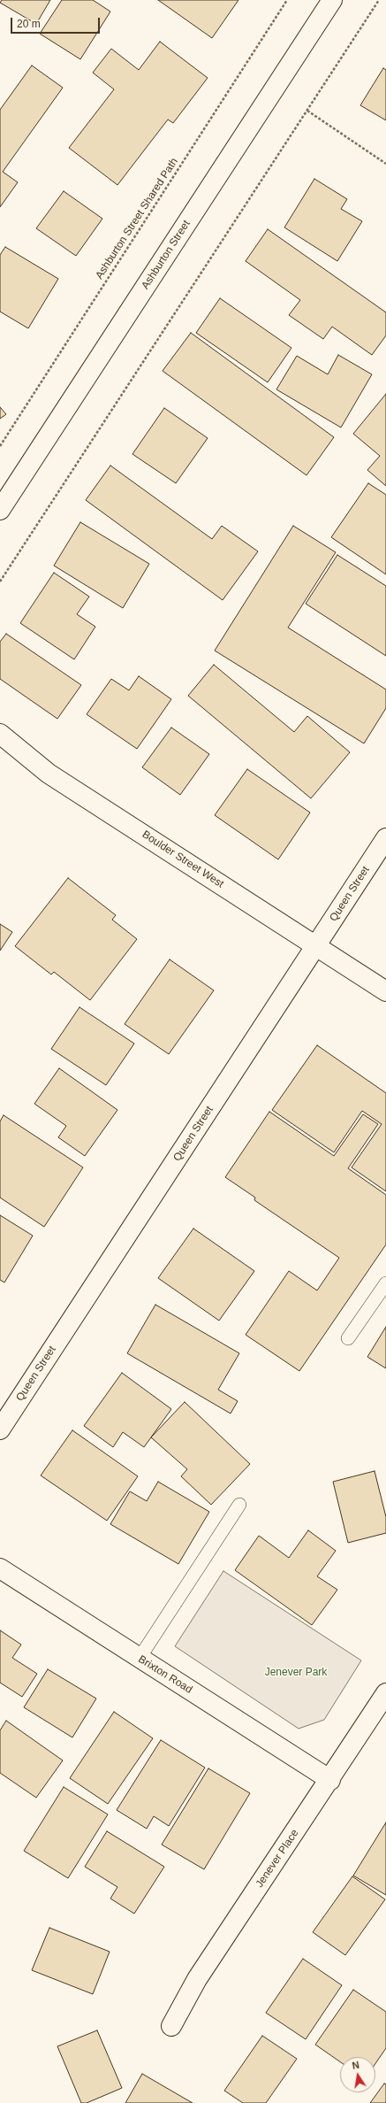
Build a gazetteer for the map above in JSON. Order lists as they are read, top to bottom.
{
  "streets": {
    "street": [
      "Ashburton Street",
      "Boulder Street West",
      "Queen Street",
      "Brixton Road",
      "Jenever Place"
    ],
    "path": ["Ashburton Street Shared Path"]
  },
  "crossings": [
    ["Boulder Street West", "Queen Street"],
    ["Brixton Road", "Jenever Place"]
  ],
  "parks": ["Jenever Park"],
  "scale_bar": "20 m",
  "north": "top"
}
